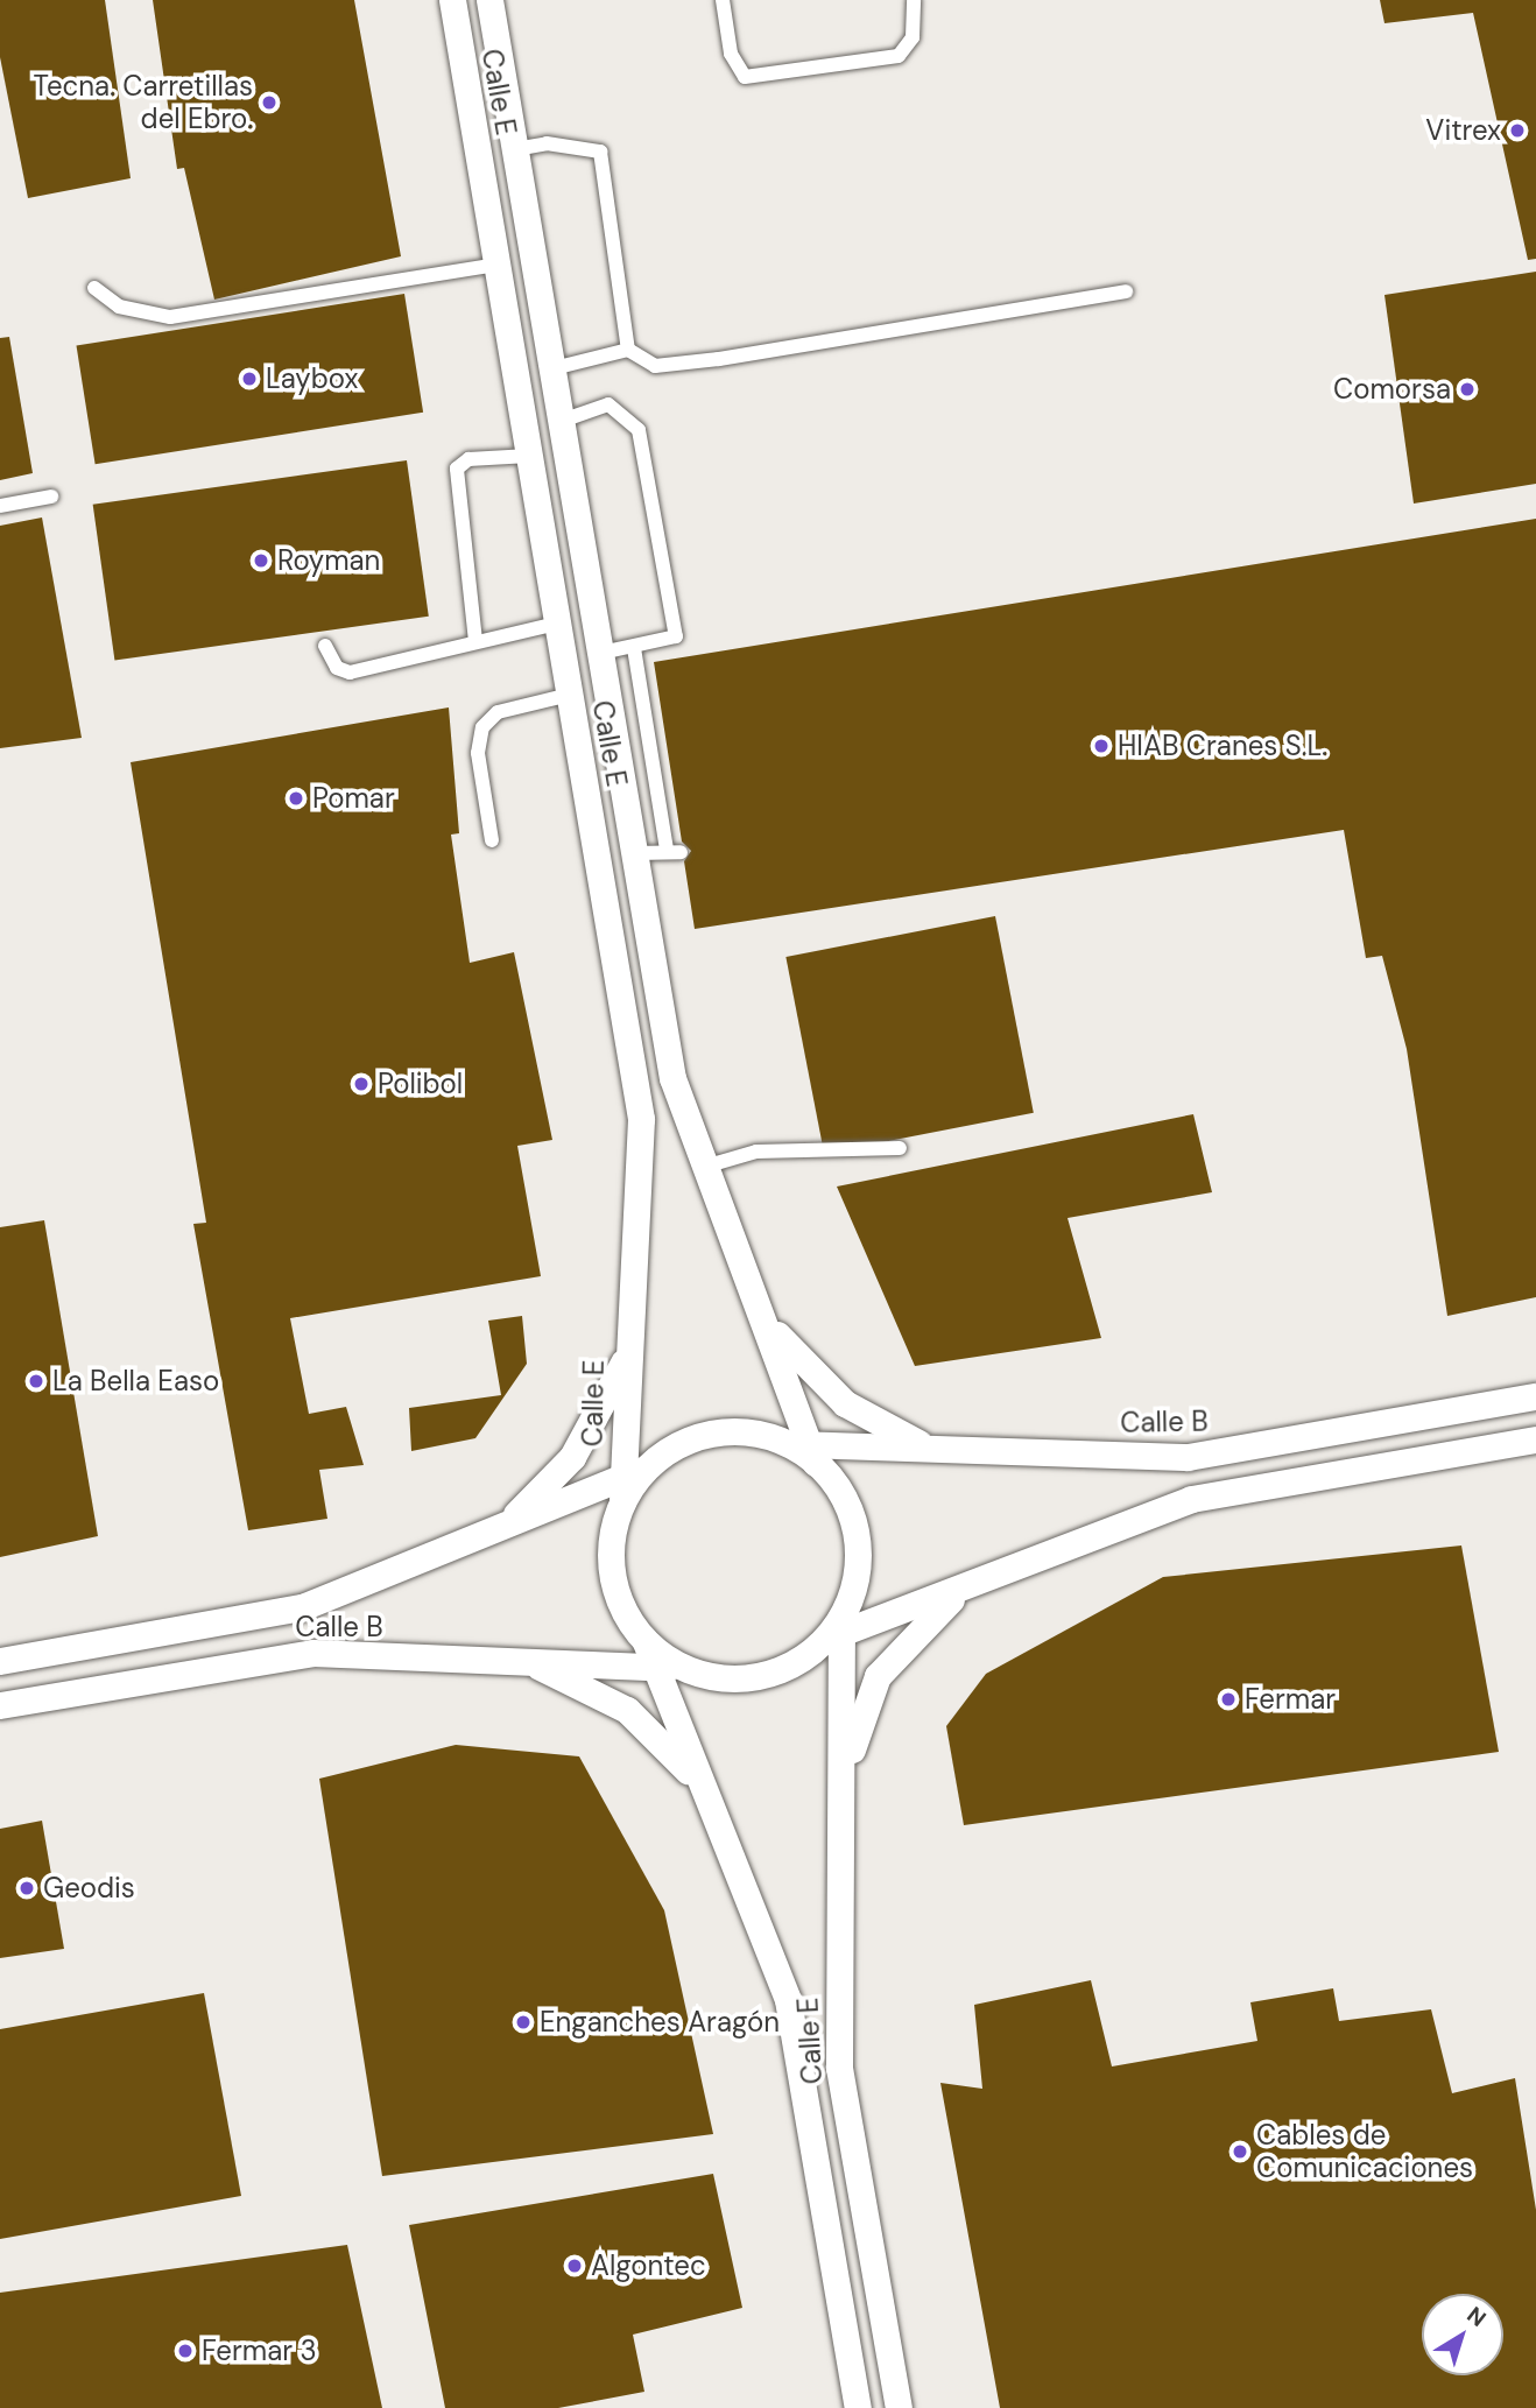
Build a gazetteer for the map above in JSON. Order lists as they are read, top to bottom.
{
  "streets": {
    "street": ["Calle E", "Calle B"]
  },
  "crossings": [
    ["Calle E", "Calle B"]
  ],
  "places": [
    "Tecna. Carretillas del Ebro.",
    "Vitrex",
    "Laybox",
    "Comorsa",
    "Royman",
    "HIAB Cranes S.L.",
    "Pomar",
    "Polibol",
    "La Bella Easo",
    "Fermar",
    "Geodis",
    "Enganches Aragón",
    "Cables de Comunicaciones",
    "Algontec",
    "Fermar 3"
  ],
  "north": "top right"
}
